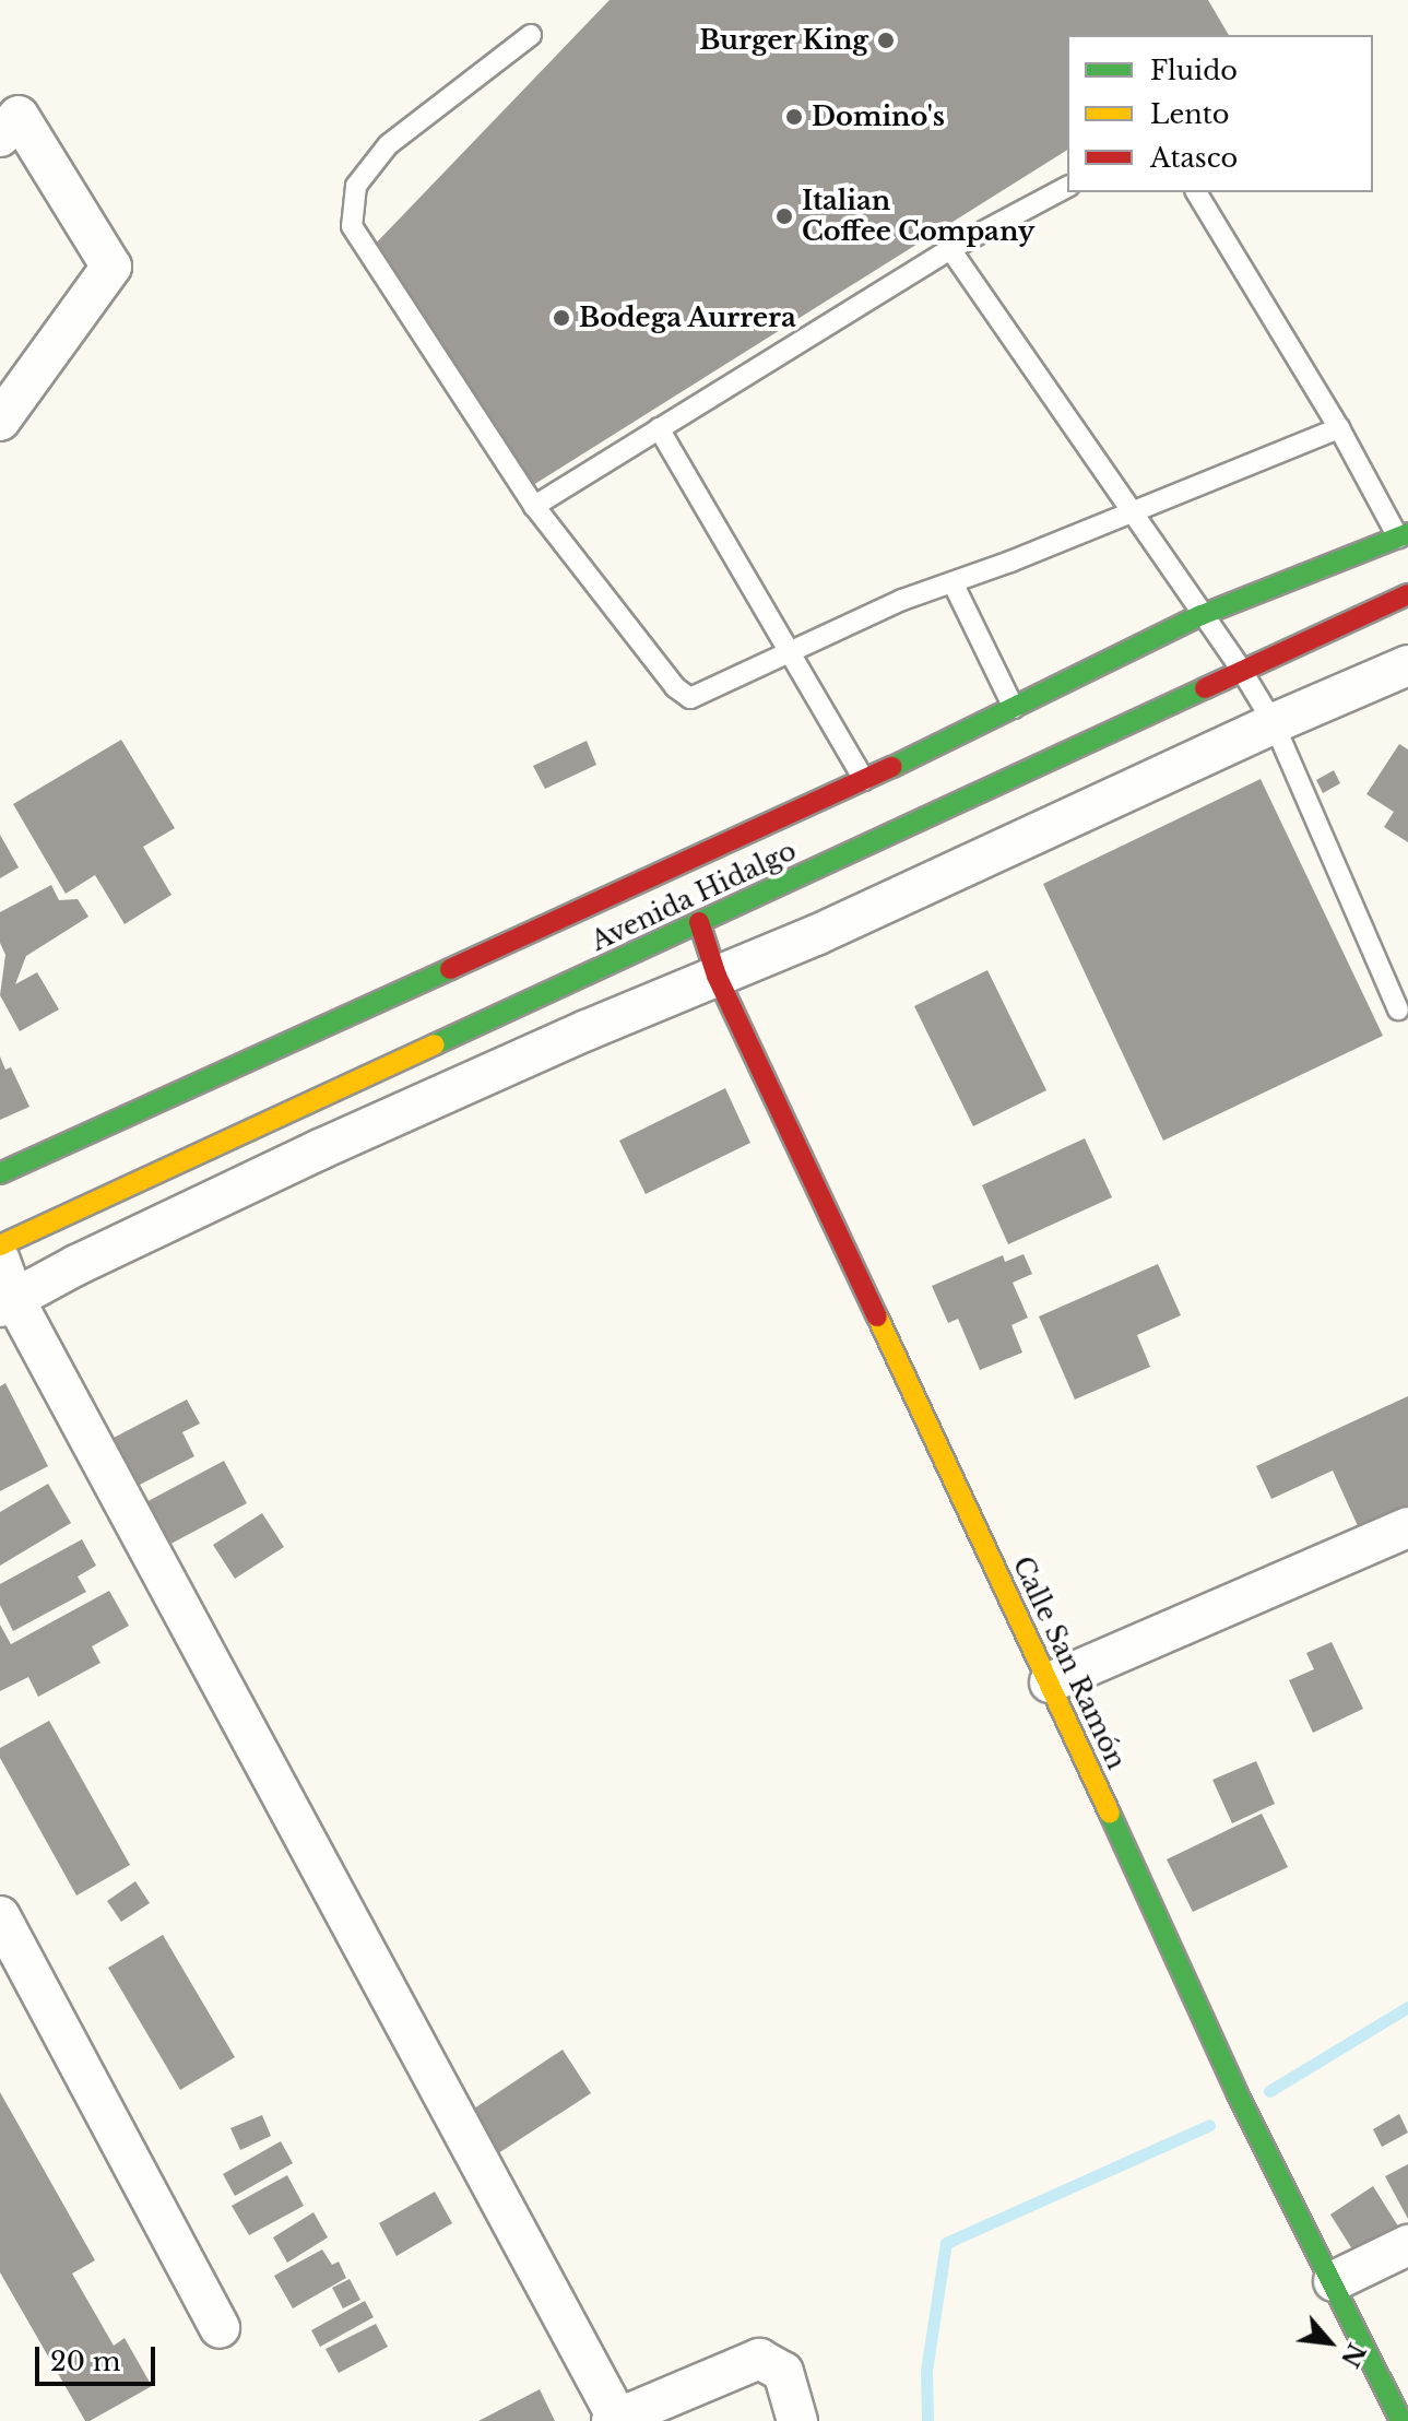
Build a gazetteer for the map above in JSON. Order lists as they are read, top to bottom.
{
  "streets": {
    "main road": ["Avenida Hidalgo", "Calle San Ramón"]
  },
  "crossings": [
    ["Avenida Hidalgo", "Calle San Ramón"]
  ],
  "places": [
    "Burger King",
    "Domino's",
    "Italian Coffee Company",
    "Bodega Aurrera"
  ],
  "legend": ["Fluido", "Lento", "Atasco"],
  "scale_bar": "20 m",
  "north": "bottom right"
}
